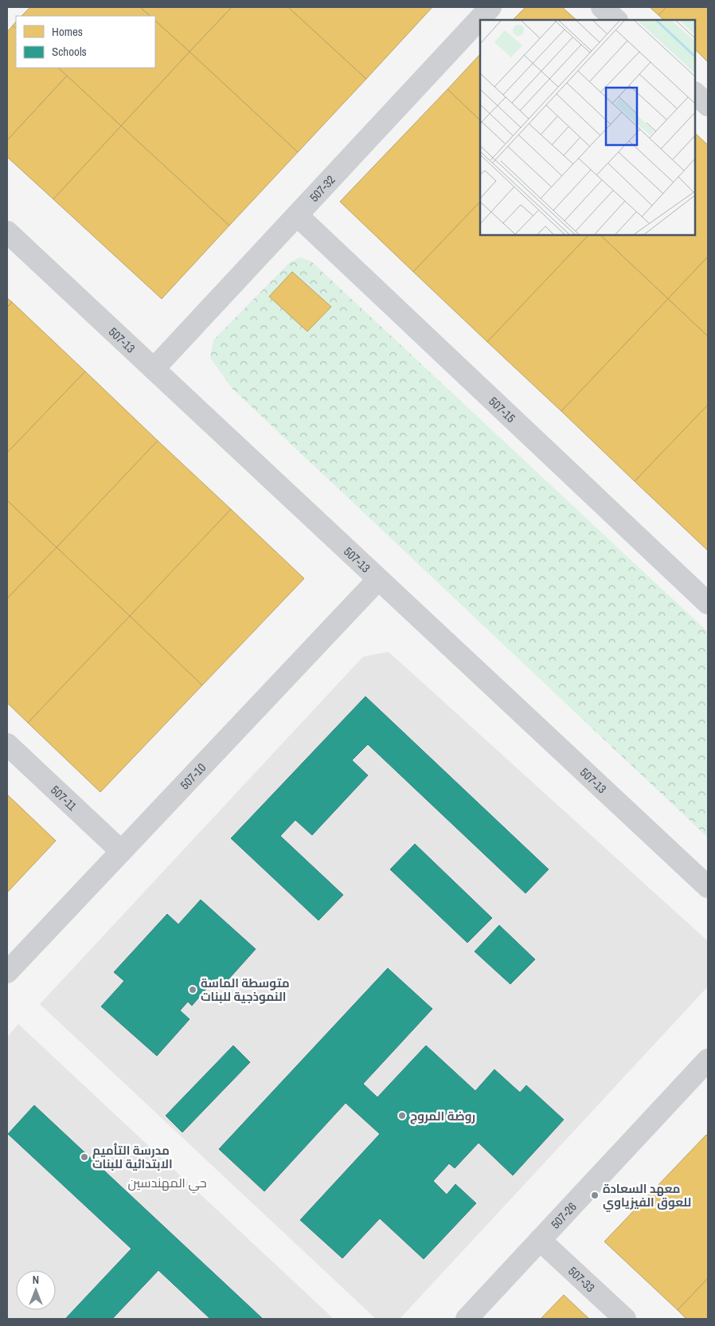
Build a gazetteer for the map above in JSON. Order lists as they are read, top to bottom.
{
  "streets": {
    "street": [
      "507-32",
      "507-13",
      "507-15",
      "507-10",
      "507-11",
      "507-26",
      "507-33"
    ]
  },
  "crossings": [
    ["507-32", "507-13"],
    ["507-32", "507-15"],
    ["507-13", "507-10"],
    ["507-10", "507-11"],
    ["507-26", "507-33"]
  ],
  "districts": ["حي المهندسين"],
  "places": [
    "متوسطة الماسة النموذجية للبنات",
    "روضة المروج",
    "مدرسة التأميم الابتدائية للبنات",
    "معهد السعادة للعوق الفيزياوي"
  ],
  "legend": ["Homes", "Schools"],
  "north": "top"
}
